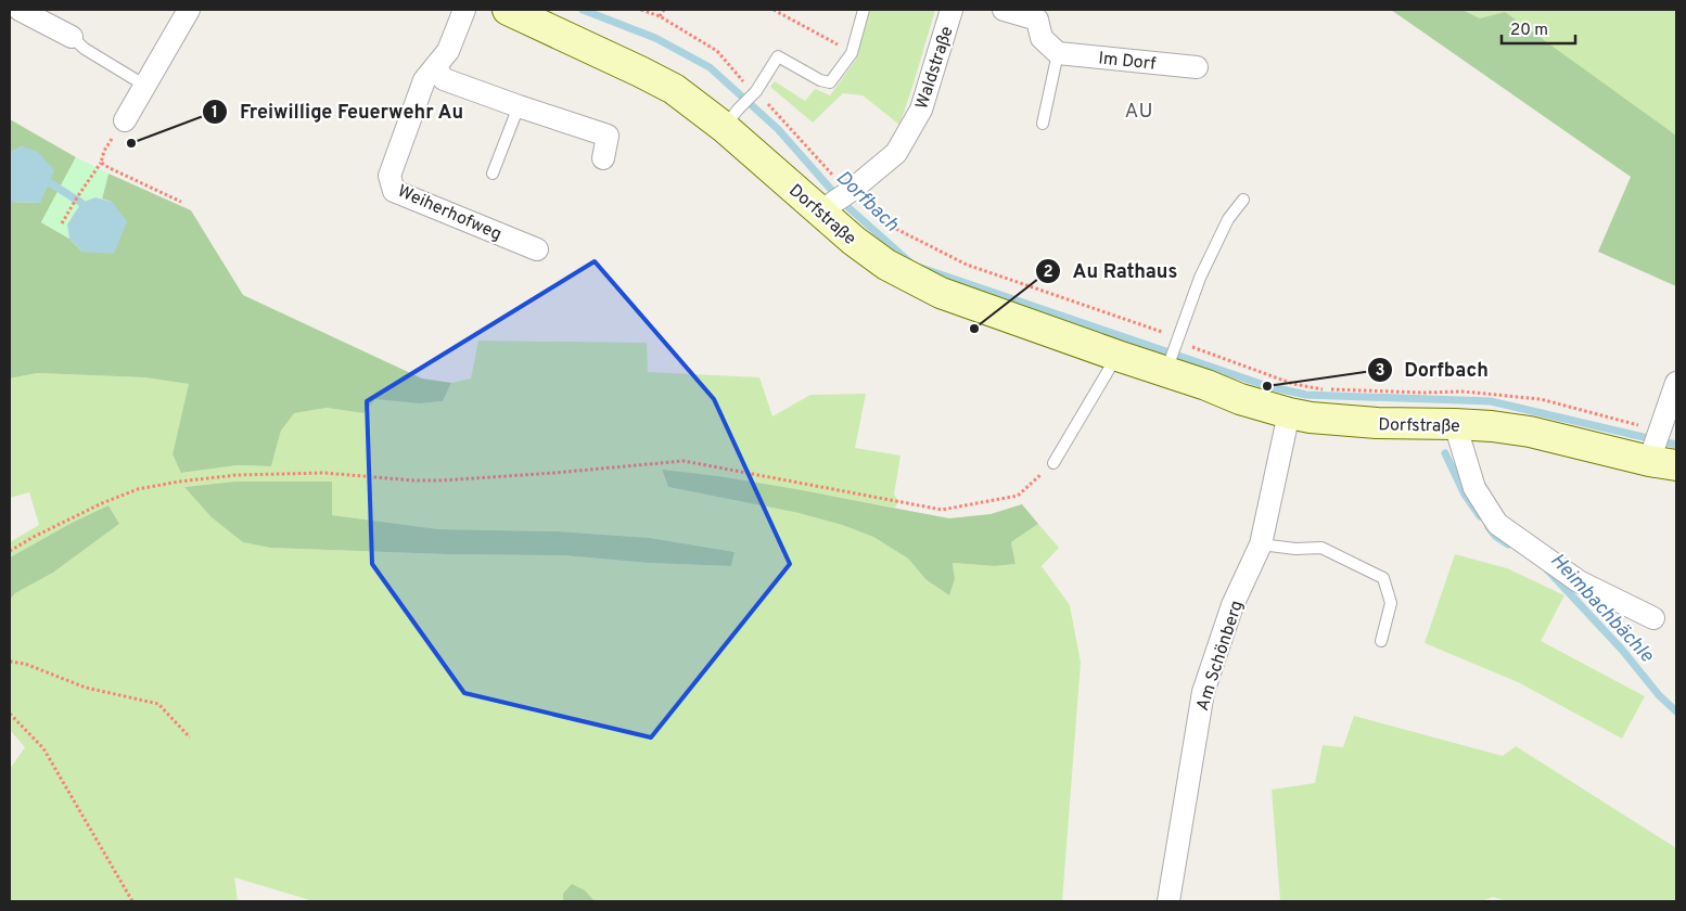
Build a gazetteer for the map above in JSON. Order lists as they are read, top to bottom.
{
  "streets": {
    "main road": ["Dorfstraße"],
    "street": [
      "Im Dorf",
      "Waldstraße",
      "Weiherhofweg",
      "Am Schönberg"
    ]
  },
  "crossings": [
    ["Waldstraße", "Dorfstraße"],
    ["Dorfstraße", "Am Schönberg"]
  ],
  "districts": ["AU"],
  "water": ["Dorfbach", "Heimbachbächle"],
  "places": ["Freiwillige Feuerwehr Au", "Au Rathaus", "Dorfbach"],
  "scale_bar": "20 m"
}
